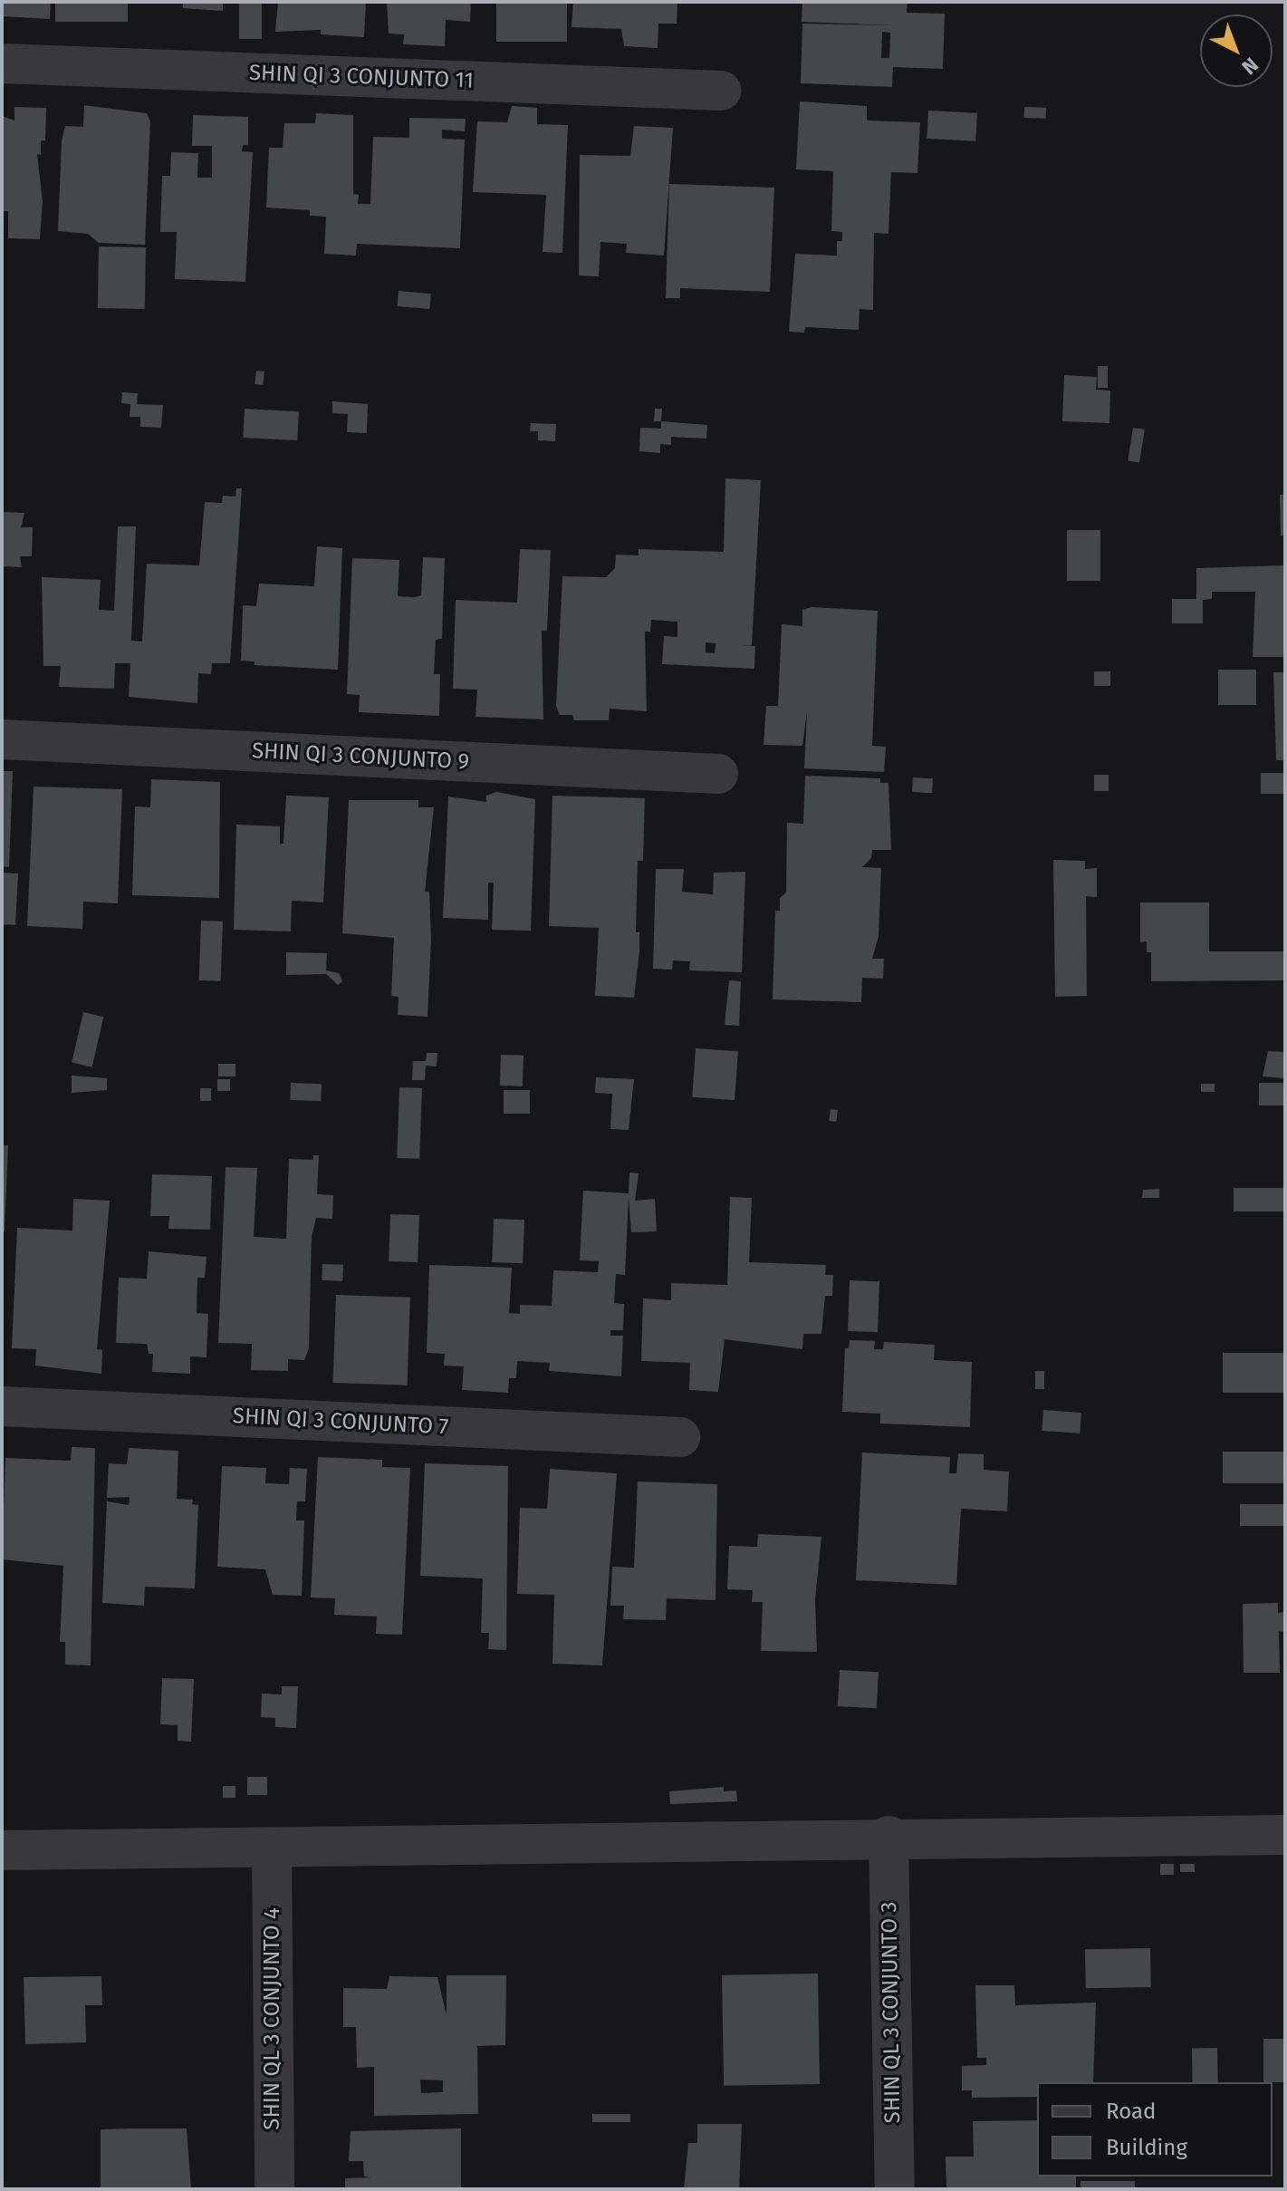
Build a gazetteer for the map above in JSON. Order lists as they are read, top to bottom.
{
  "streets": {
    "street": [
      "SHIN QI 3 CONJUNTO 11",
      "SHIN QI 3 CONJUNTO 9",
      "SHIN QI 3 CONJUNTO 7",
      "SHIN QL 3 CONJUNTO 3",
      "SHIN QL 3 CONJUNTO 4"
    ]
  },
  "legend": ["Road", "Building"],
  "north": "bottom right"
}
